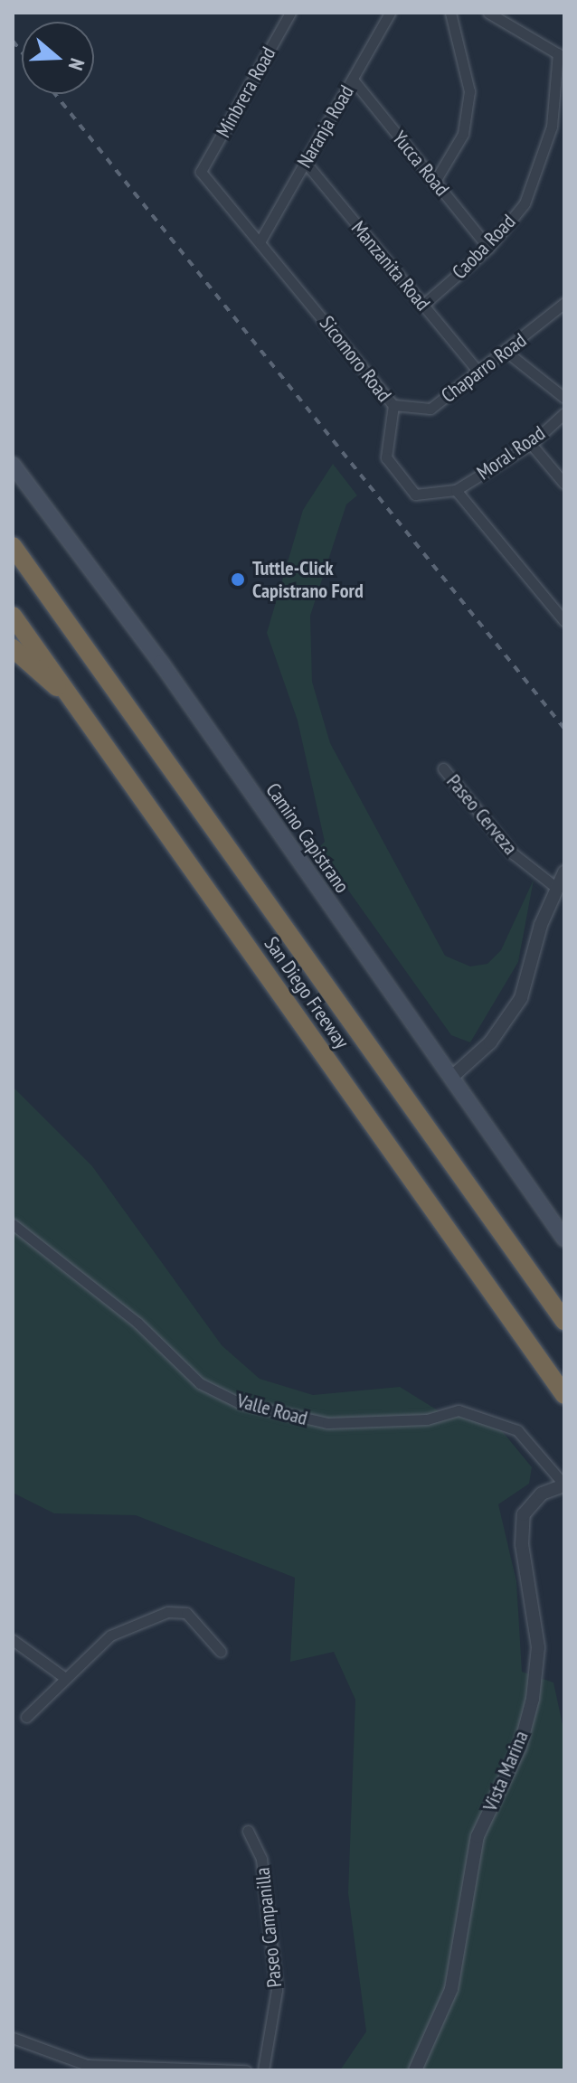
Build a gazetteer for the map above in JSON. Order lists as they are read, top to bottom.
{
  "streets": {
    "highway": ["San Diego Freeway"],
    "main road": ["Camino Capistrano"],
    "street": [
      "Minbrera Road",
      "Naranja Road",
      "Yucca Road",
      "Caoba Road",
      "Manzanita Road",
      "Sicomoro Road",
      "Chaparro Road",
      "Moral Road",
      "Paseo Cerveza",
      "Valle Road",
      "Vista Marina",
      "Paseo Campanilla"
    ]
  },
  "crossings": [
    ["Minbrera Road", "Sicomoro Road"],
    ["Naranja Road", "Yucca Road"],
    ["Naranja Road", "Manzanita Road"],
    ["Naranja Road", "Sicomoro Road"],
    ["Yucca Road", "Caoba Road"],
    ["Caoba Road", "Manzanita Road"],
    ["Manzanita Road", "Chaparro Road"],
    ["Sicomoro Road", "Chaparro Road"],
    ["Sicomoro Road", "Moral Road"],
    ["Valle Road", "Vista Marina"]
  ],
  "places": ["Tuttle-Click Capistrano Ford"],
  "north": "right"
}
